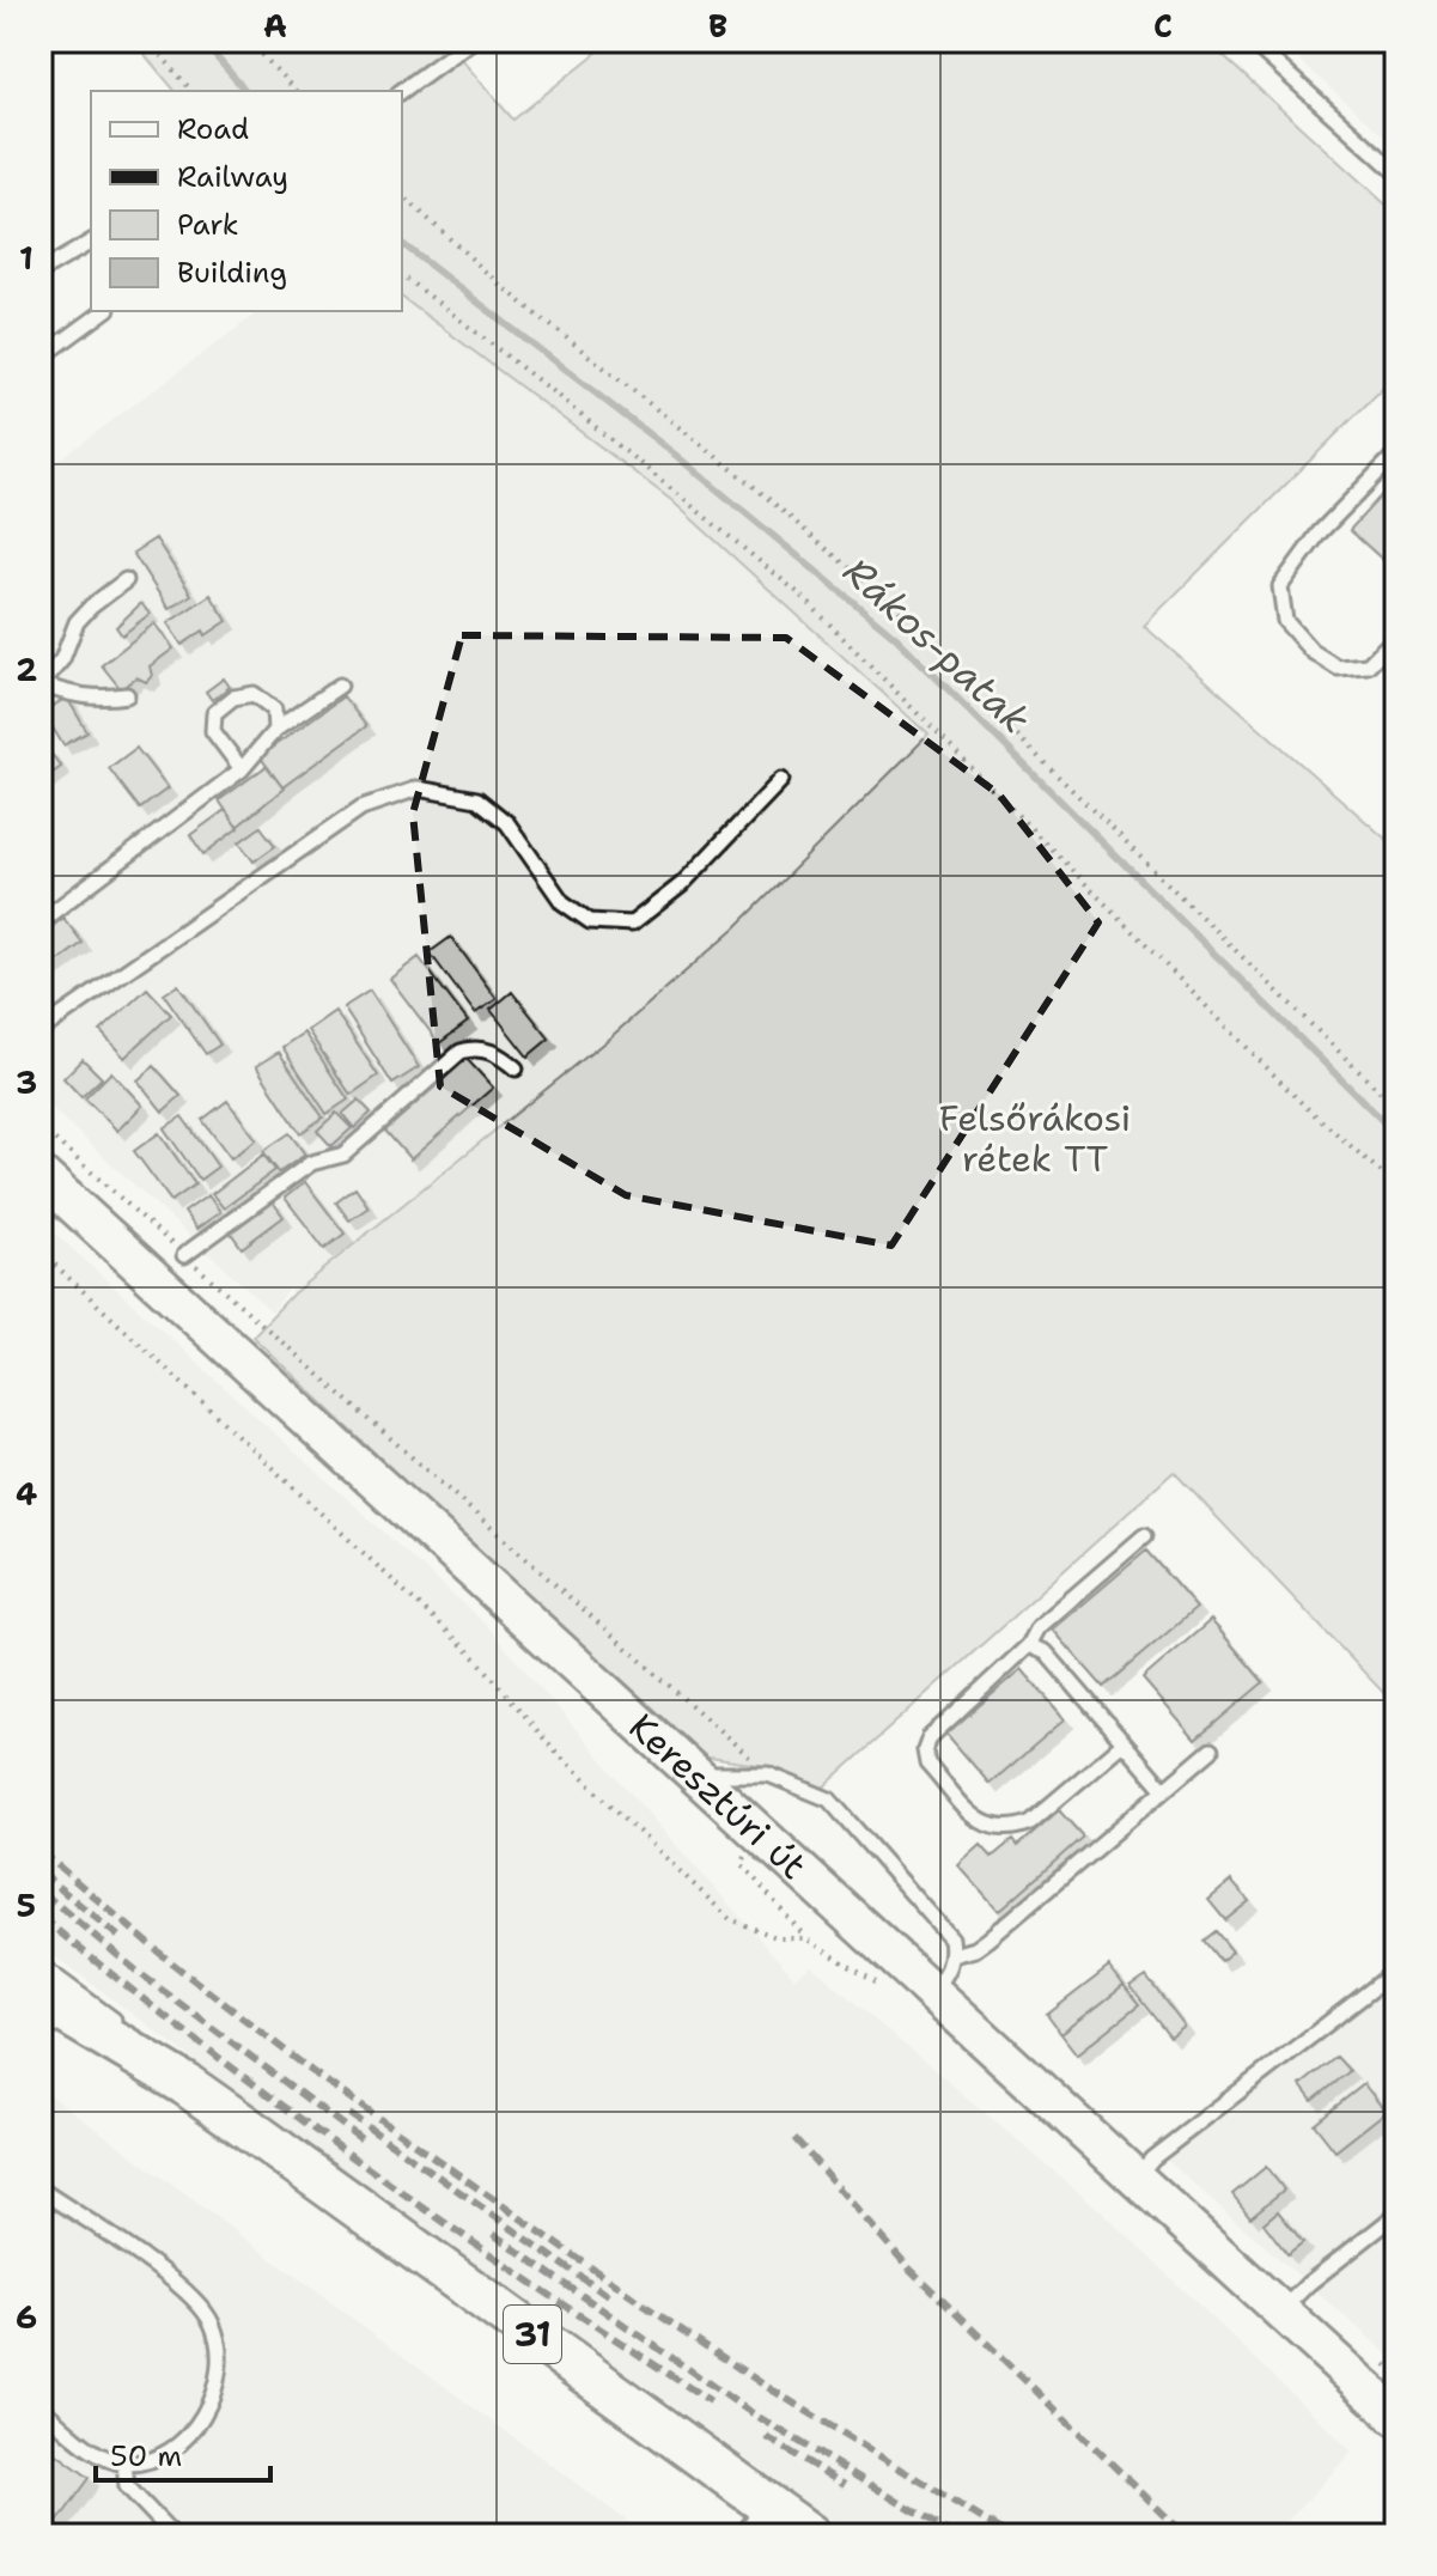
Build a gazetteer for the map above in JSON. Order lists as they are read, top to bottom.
{
  "streets": {
    "main road": ["Keresztúri út", "31"]
  },
  "water": ["Rákos-patak"],
  "parks": ["Felsőrákosi rétek TT"],
  "legend": [
    "Road",
    "Railway",
    "Park",
    "Building"
  ],
  "scale_bar": "50 m",
  "grid": {
    "columns": ["A", "B", "C"],
    "rows": [
      "1",
      "2",
      "3",
      "4",
      "5",
      "6"
    ]
  }
}
